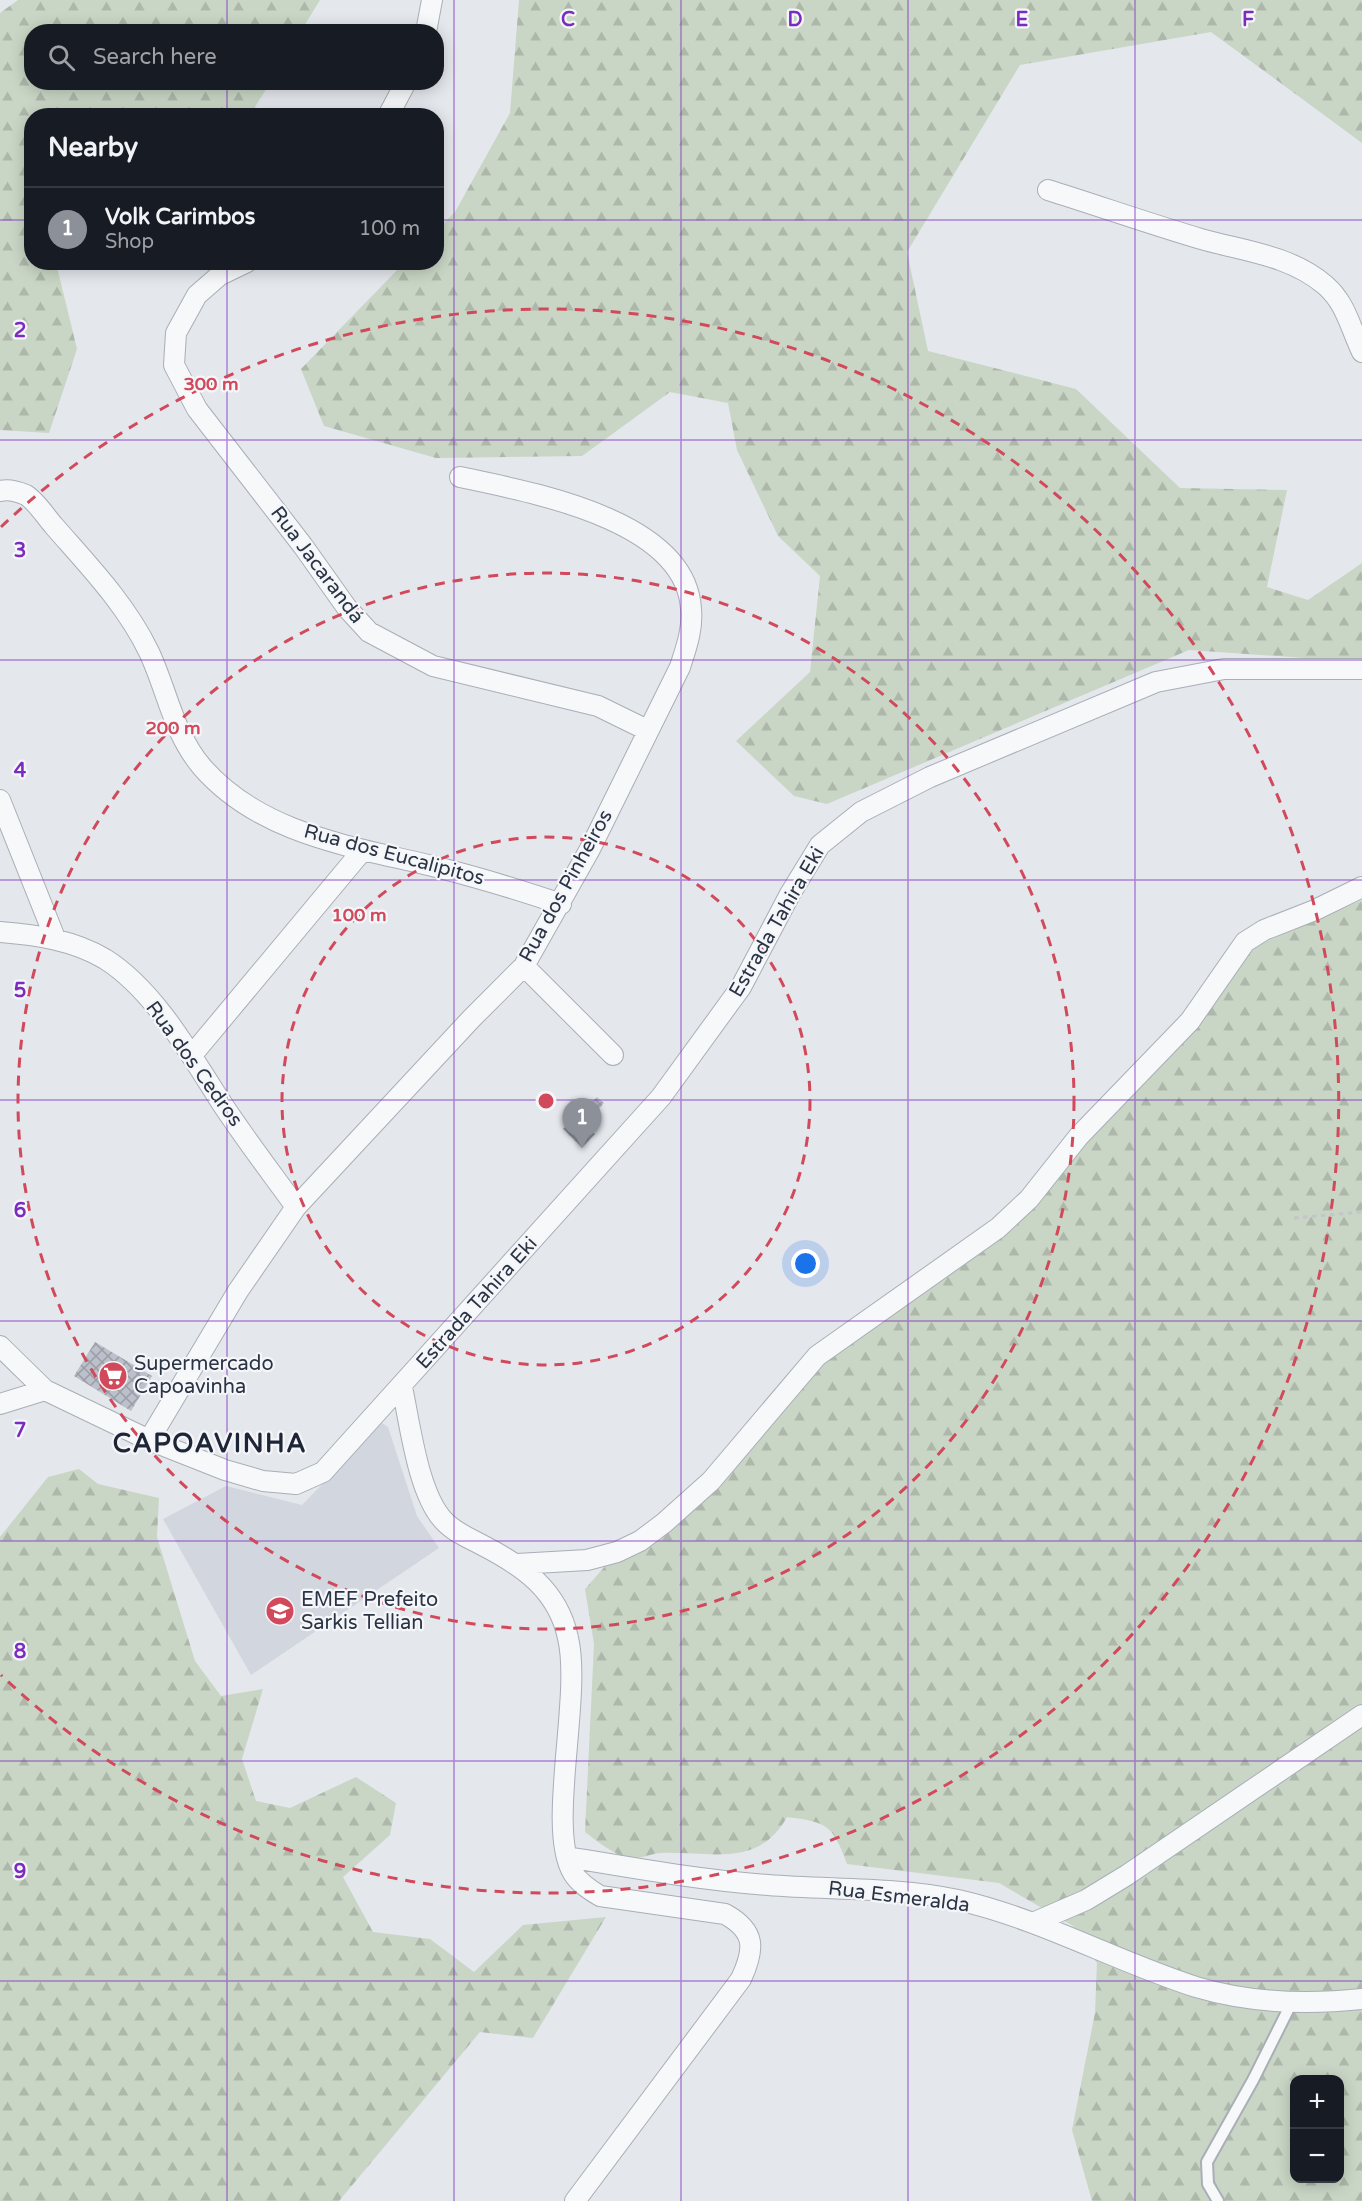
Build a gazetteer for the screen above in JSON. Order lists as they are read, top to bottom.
{
  "streets": {
    "street": [
      "Rua Jacarandá",
      "Rua dos Eucalipitos",
      "Rua dos Pinheiros",
      "Estrada Tahira Eki",
      "Rua dos Cedros",
      "Rua Esmeralda"
    ]
  },
  "crossings": [
    ["Rua Jacarandá", "Rua dos Pinheiros"],
    ["Rua dos Eucalipitos", "Rua dos Pinheiros"],
    ["Rua dos Pinheiros", "Estrada Tahira Eki"],
    ["Rua dos Pinheiros", "Rua dos Cedros"]
  ],
  "districts": ["CAPOAVINHA"],
  "places": {
    "supermarket": ["Supermercado Capoavinha"],
    "school or university": ["EMEF Prefeito Sarkis Tellian"]
  },
  "page": {
    "search": "Search here",
    "heading": "Nearby",
    "list": [
      {
        "mark": "1",
        "name": "Volk Carimbos",
        "note": "Shop",
        "value": "100 m"
      }
    ],
    "pins": "1",
    "map_buttons": ["+", "−"]
  },
  "grid": {
    "columns": [
      "C",
      "D",
      "E",
      "F"
    ],
    "rows": [
      "2",
      "3",
      "4",
      "5",
      "6",
      "7",
      "8",
      "9"
    ]
  },
  "rings": ["300 m", "200 m", "100 m"]
}
